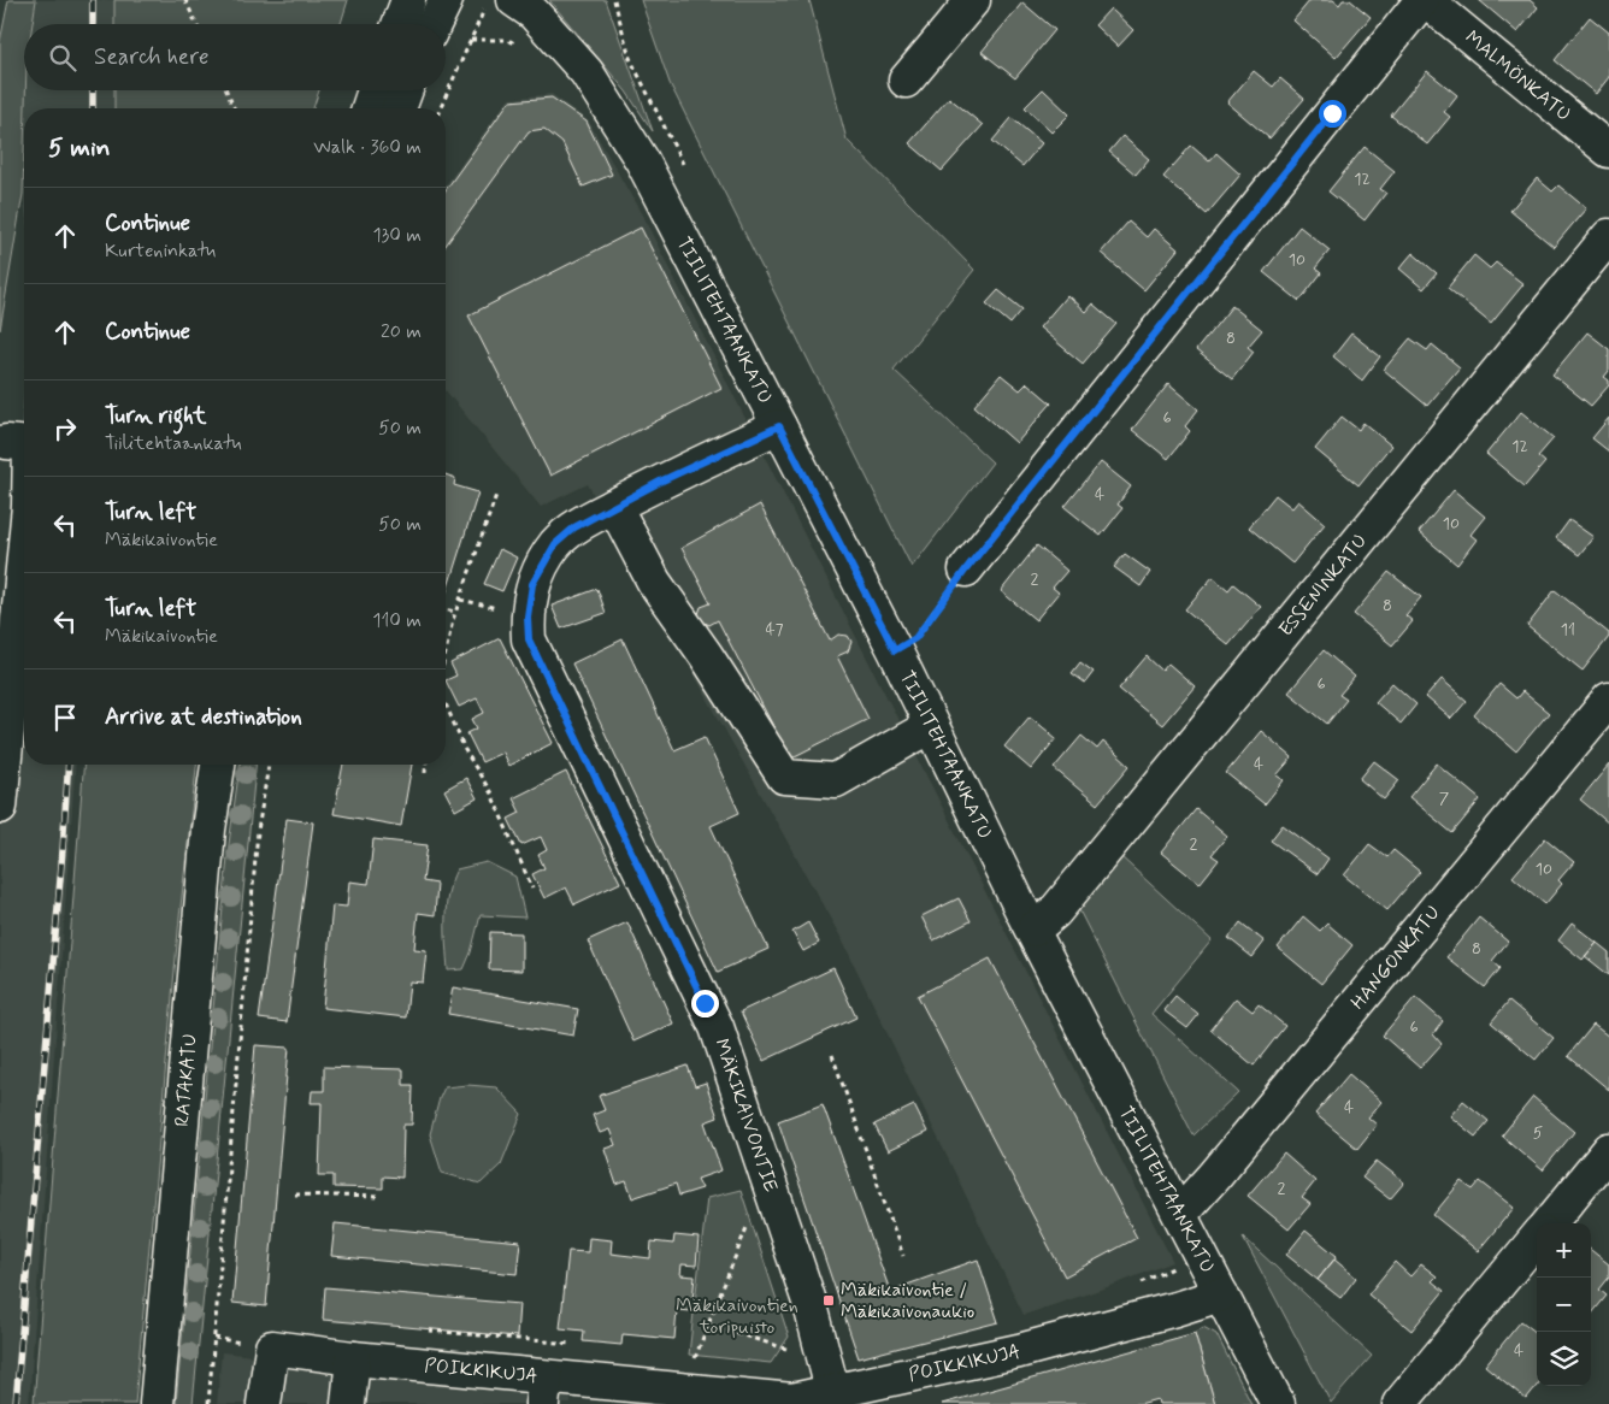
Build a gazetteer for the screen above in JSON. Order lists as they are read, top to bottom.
{
  "streets": {
    "street": [
      "MALMÖNKATU",
      "TIILITEHTAANKATU",
      "ESSENINKATU",
      "HANGONKATU",
      "RATAKATU",
      "MÄKIKAIVONTIE",
      "POIKKIKUJA"
    ]
  },
  "crossings": [
    ["TIILITEHTAANKATU", "ESSENINKATU"],
    ["TIILITEHTAANKATU", "HANGONKATU"],
    ["TIILITEHTAANKATU", "MÄKIKAIVONTIE"],
    ["TIILITEHTAANKATU", "POIKKIKUJA"],
    ["MÄKIKAIVONTIE", "POIKKIKUJA"]
  ],
  "parks": ["Mäkikaivontien toripuisto"],
  "places": {
    "transit": ["Mäkikaivontie / Mäkikaivonaukio"]
  },
  "house_numbers": [
    "12",
    "10",
    "8",
    "6",
    "12",
    "4",
    "10",
    "2",
    "8",
    "47",
    "11",
    "6",
    "4",
    "7",
    "2",
    "10",
    "8",
    "6",
    "4",
    "5",
    "2",
    "4"
  ],
  "page": {
    "search": "Search here",
    "heading": ["5 min", "Walk · 360 m"],
    "list": [
      ["Continue", "Kurteninkatu", "130 m"],
      ["Continue", "20 m"],
      ["Turn right", "Tiilitehtaankatu", "50 m"],
      ["Turn left", "Mäkikaivontie", "50 m"],
      ["Turn left", "Mäkikaivontie", "110 m"],
      "Arrive at destination"
    ],
    "map_buttons": ["+", "−"]
  }
}
